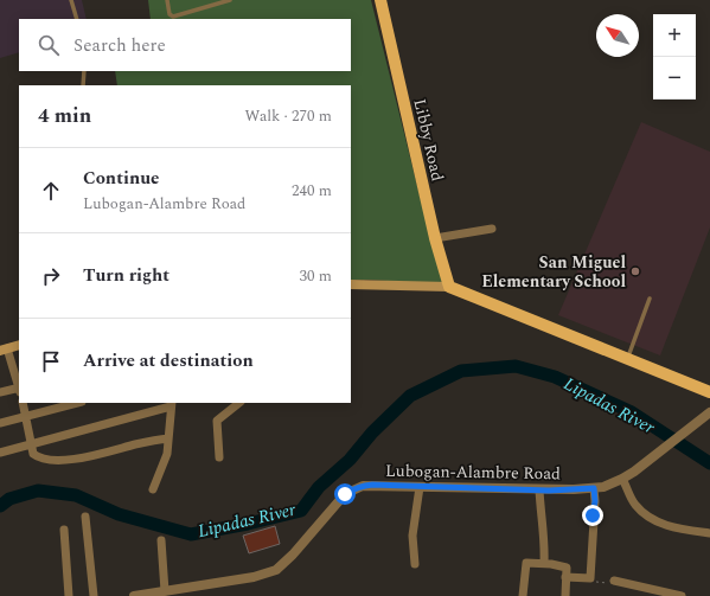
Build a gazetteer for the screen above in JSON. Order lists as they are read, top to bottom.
{
  "streets": {
    "main road": ["Libby Road"],
    "street": ["Lubogan-Alambre Road"]
  },
  "water": ["Lipadas River"],
  "places": ["San Miguel Elementary School"],
  "north": "top left",
  "page": {
    "map_buttons": ["+", "−"],
    "search": "Search here",
    "heading": ["4 min", "Walk · 270 m"],
    "list": [
      ["Continue", "Lubogan-Alambre Road", "240 m"],
      ["Turn right", "30 m"],
      "Arrive at destination"
    ]
  }
}
